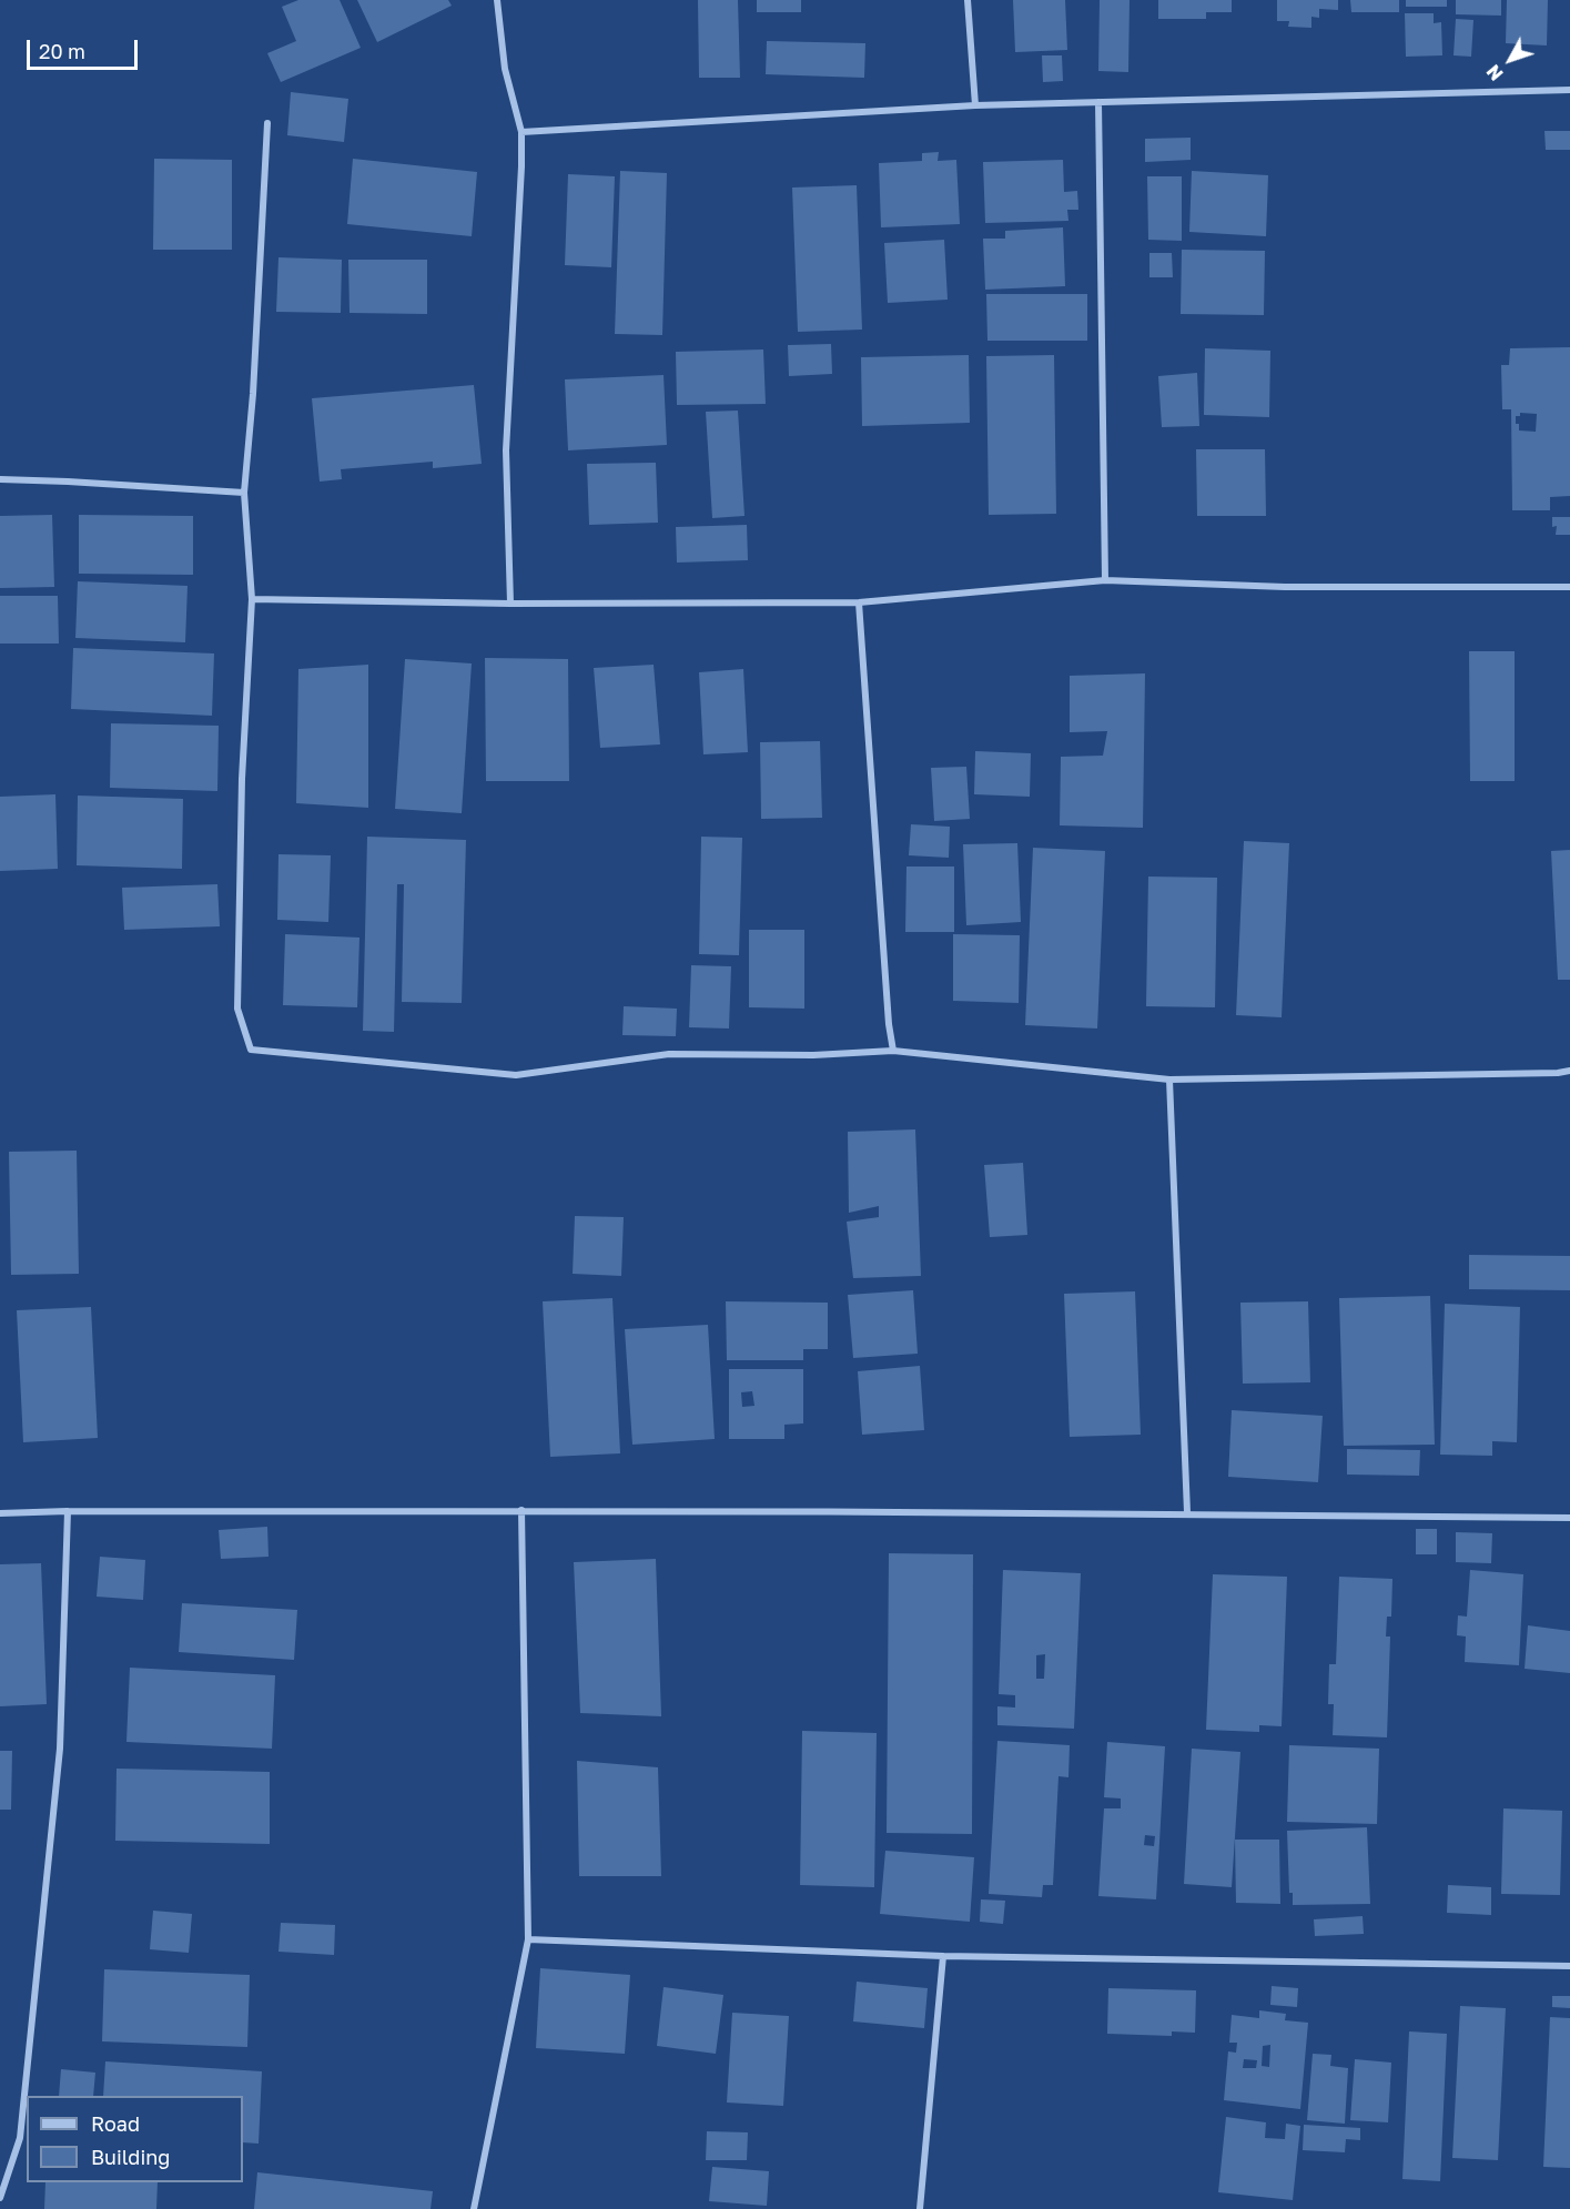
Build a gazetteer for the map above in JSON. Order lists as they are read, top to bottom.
{
  "legend": ["Road", "Building"],
  "scale_bar": "20 m",
  "north": "bottom left"
}
